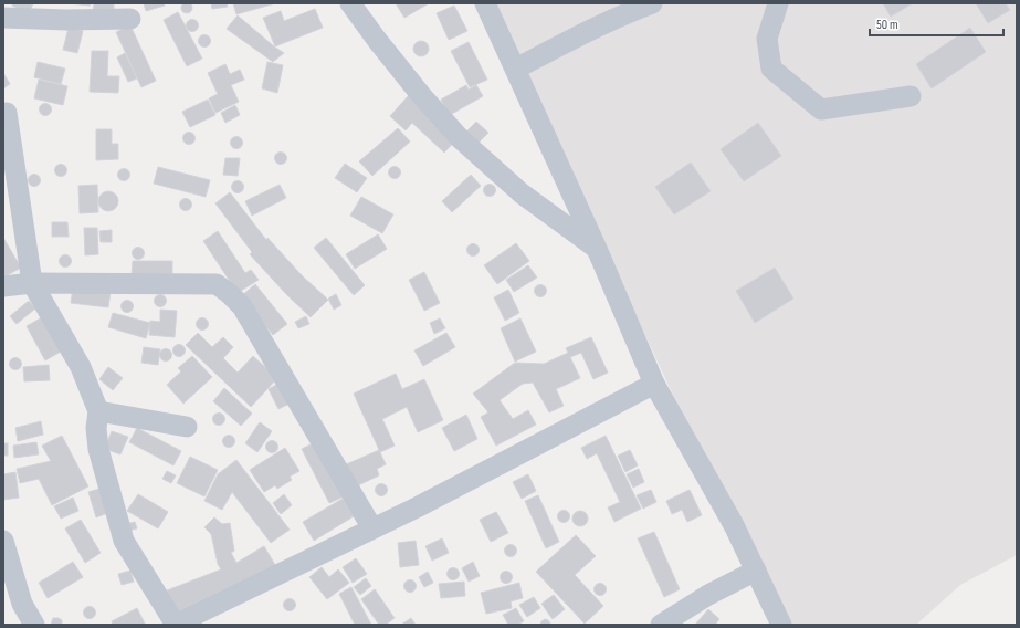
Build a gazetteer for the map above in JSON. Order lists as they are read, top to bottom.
{
  "scale_bar": "50 m"
}
